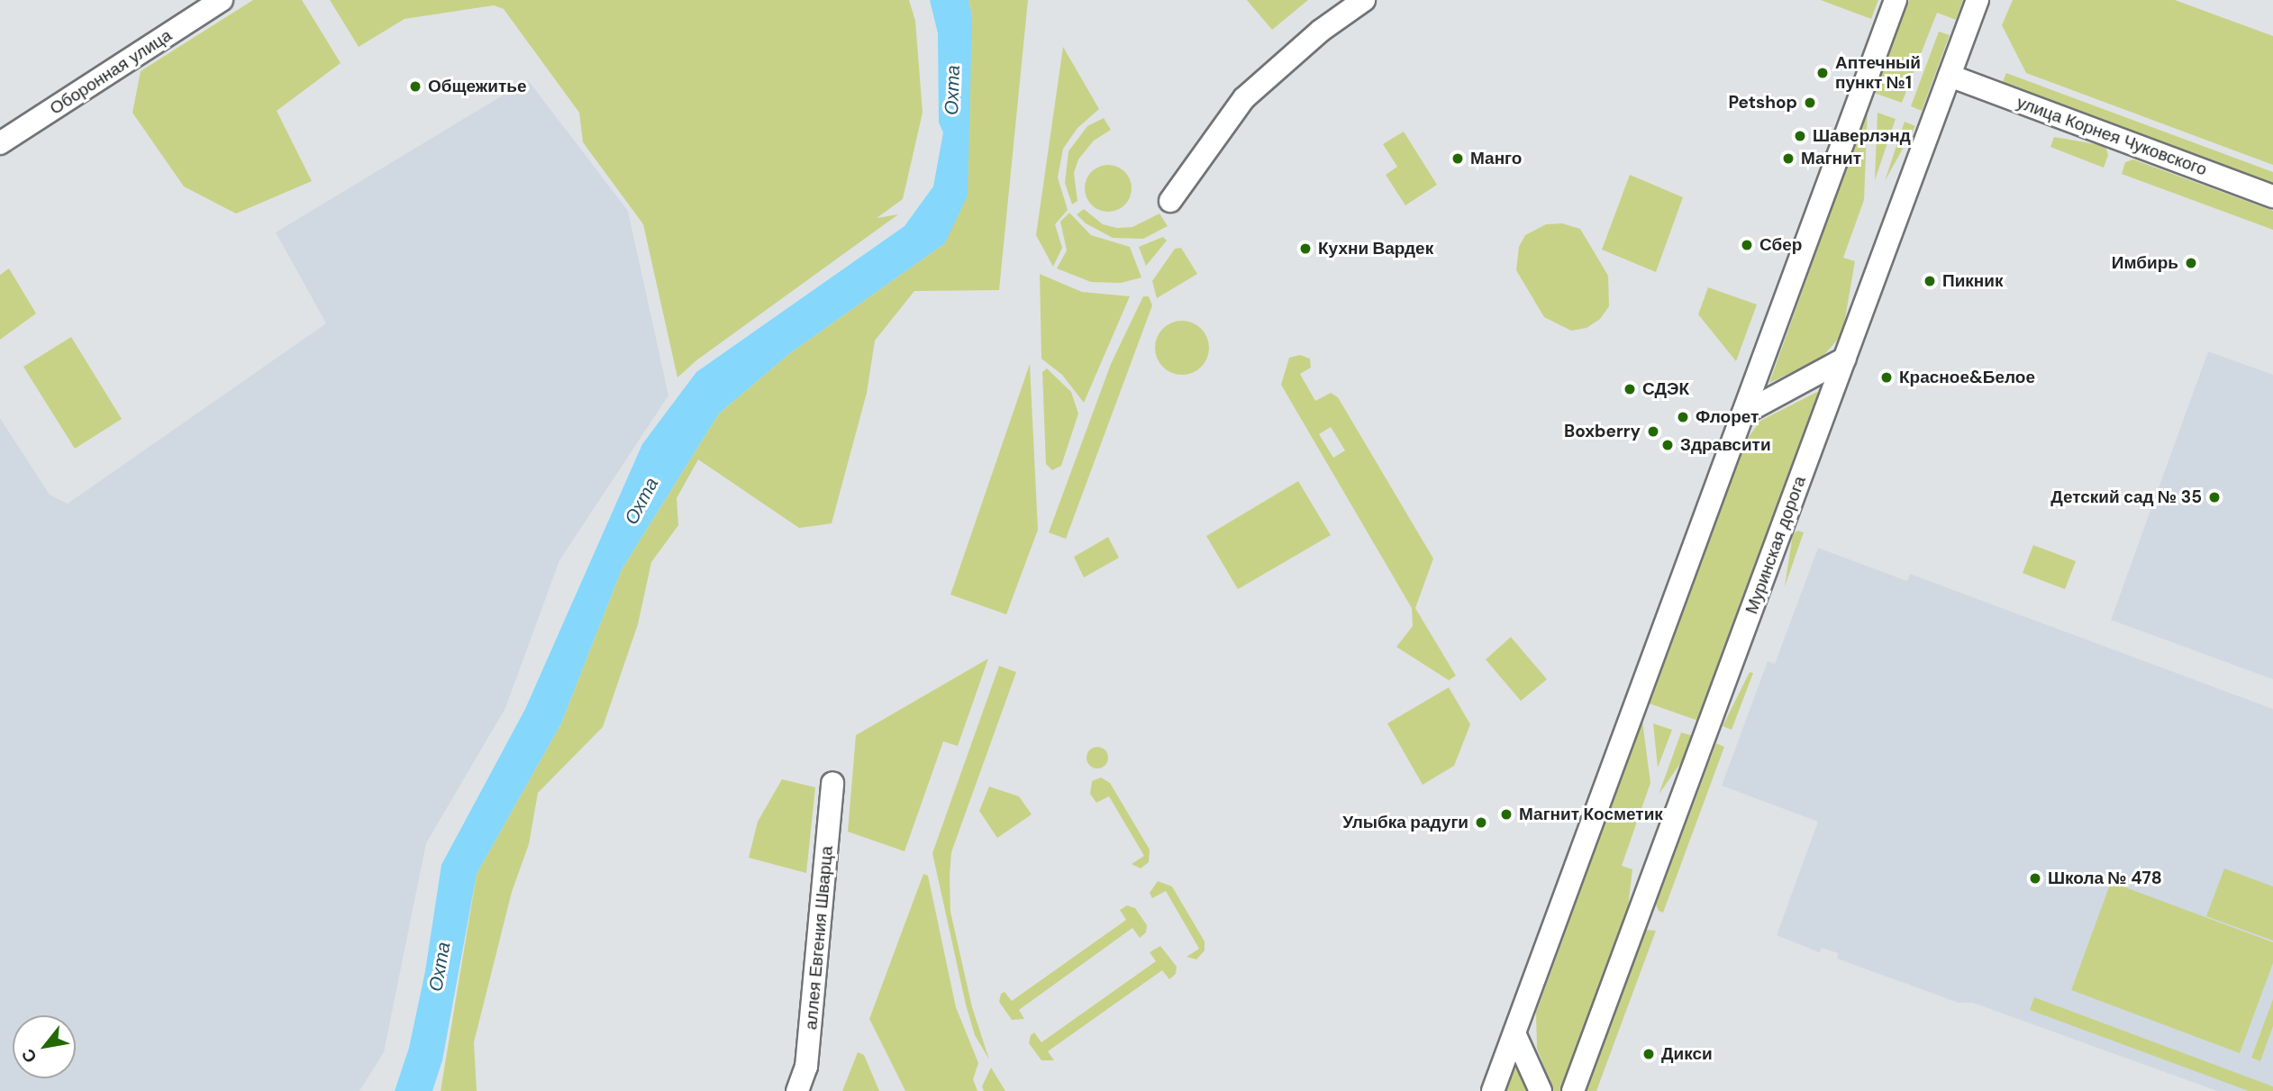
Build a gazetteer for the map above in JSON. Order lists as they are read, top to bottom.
{
  "streets": {
    "street": [
      "Оборонная улица",
      "улица Корнея Чуковского",
      "Муринская дорога",
      "аллея Евгения Шварца"
    ]
  },
  "crossings": [
    ["улица Корнея Чуковского", "Муринская дорога"]
  ],
  "water": ["Охта"],
  "places": [
    "Аптечный пункт №1",
    "Общежитье",
    "Petshop",
    "Шаверлэнд",
    "Манго",
    "Магнит",
    "Сбер",
    "Кухни Вардек",
    "Имбирь",
    "Пикник",
    "Красное&Белое",
    "СДЭК",
    "Флорет",
    "Boxberry",
    "Здравсити",
    "Детский сад № 35",
    "Магнит Косметик",
    "Улыбка радуги",
    "Школа № 478",
    "Дикси"
  ],
  "north": "bottom left"
}
